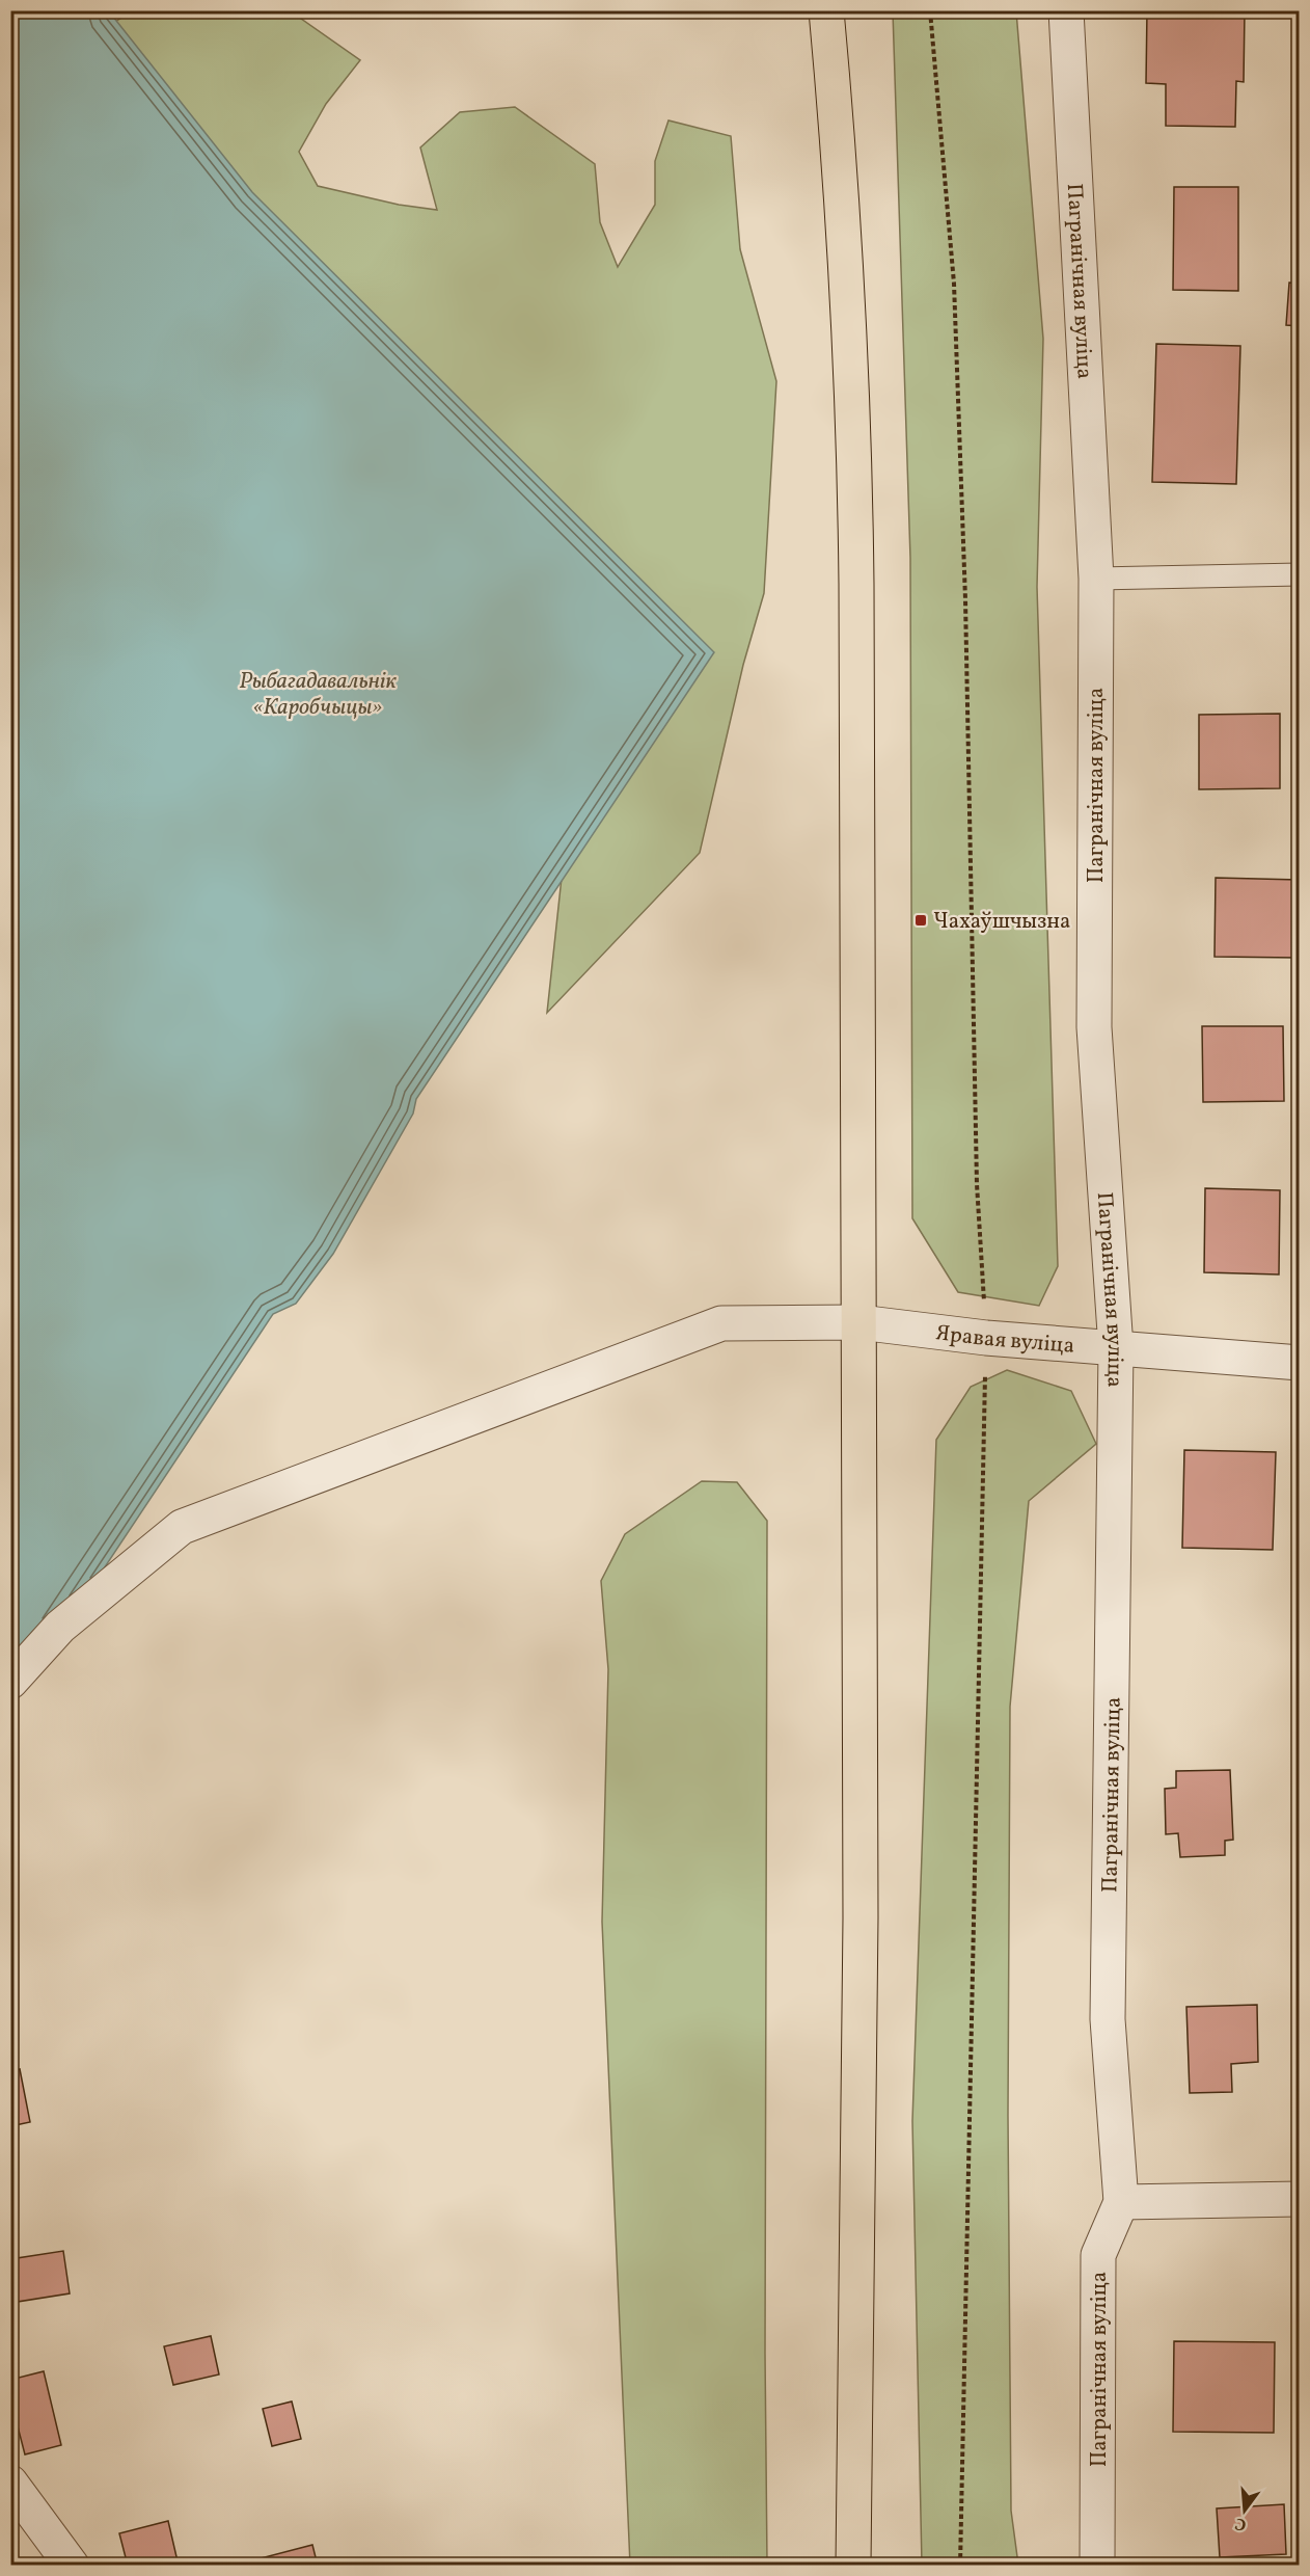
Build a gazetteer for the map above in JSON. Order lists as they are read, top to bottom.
{
  "streets": {
    "street": ["Пагранічная вуліца", "Яравая вуліца"]
  },
  "crossings": [
    ["Пагранічная вуліца", "Яравая вуліца"]
  ],
  "water": ["Рыбагадавальнік «Каробчыцы»"],
  "places": {
    "transit": ["Чахаўшчызна"]
  },
  "north": "bottom"
}
